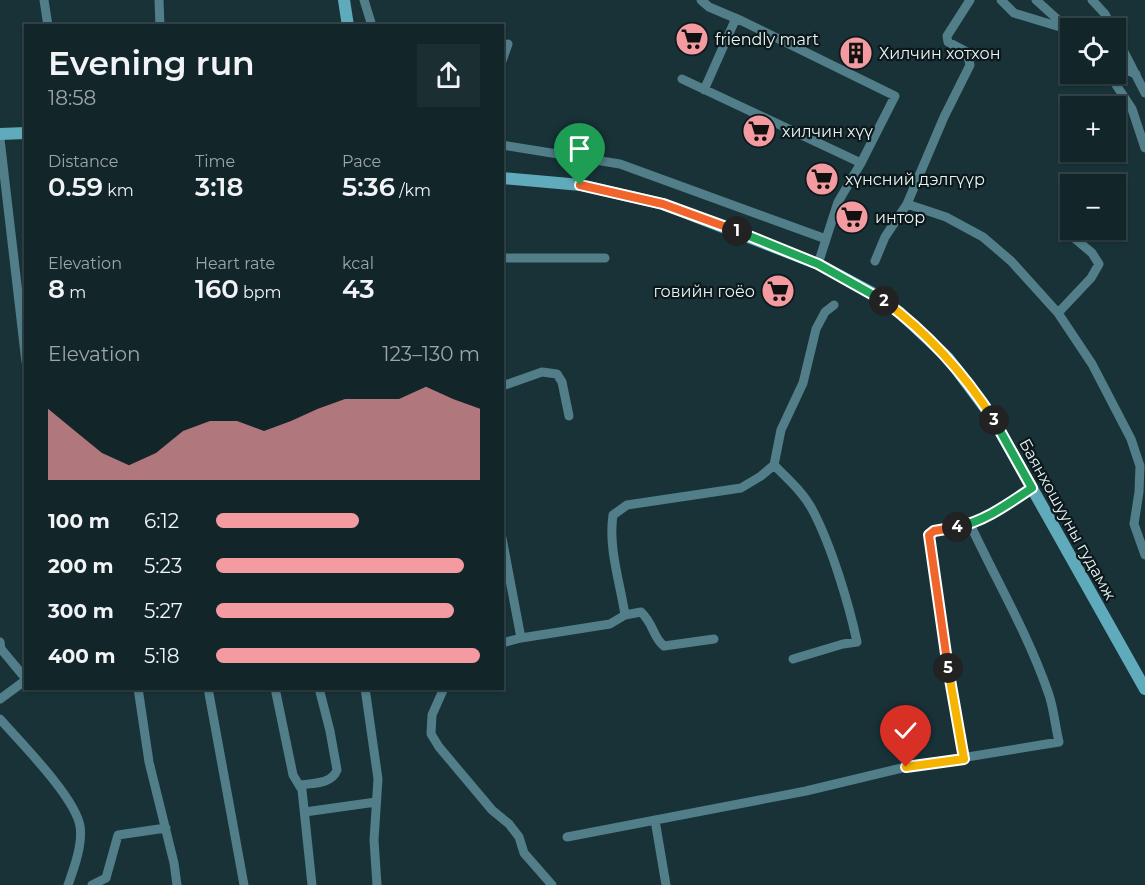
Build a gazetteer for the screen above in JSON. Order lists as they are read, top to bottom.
{
  "streets": {
    "main road": ["Баянхошууны гудамж"]
  },
  "places": {
    "supermarket": [
      "friendly mart",
      "хилчин хүү",
      "хүнсний дэлгүүр",
      "интор",
      "говийн гоёо"
    ],
    "building": ["Хилчин хотхон"]
  },
  "page": {
    "map_buttons": ["+", "−"],
    "heading": ["Evening run", "18:58"],
    "stats": [
      ["Distance", "0.59 km"],
      ["Time", "3:18"],
      ["Pace", "5:36 /km"],
      ["Elevation", "8 m"],
      ["Heart rate", "160 bpm"],
      ["kcal", "43"]
    ],
    "pins": [
      "1",
      "2",
      "3",
      "4",
      "5"
    ],
    "chart": ["Elevation", "123–130 m"],
    "list": [
      {
        "name": "100 m",
        "note": "6:12"
      },
      {
        "name": "200 m",
        "note": "5:23"
      },
      {
        "name": "300 m",
        "note": "5:27"
      },
      {
        "name": "400 m",
        "note": "5:18"
      }
    ]
  }
}
